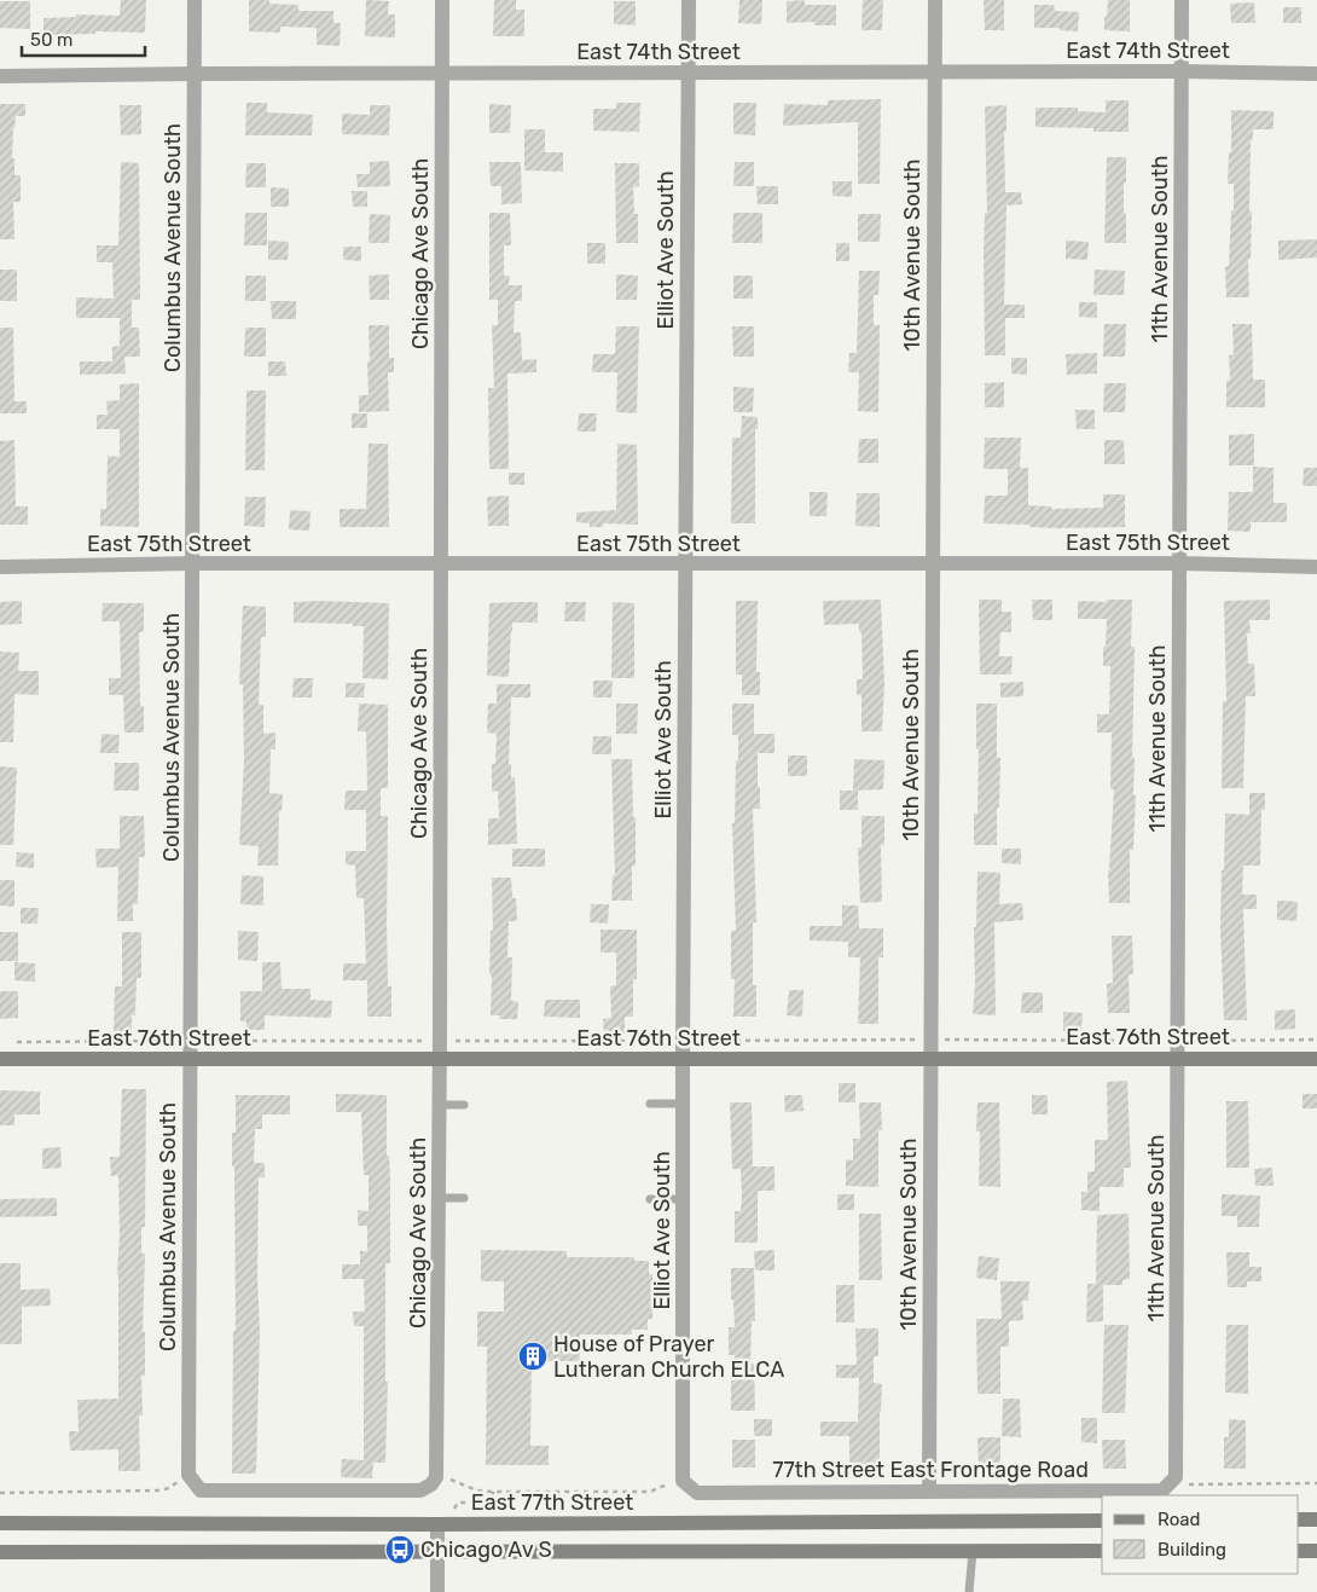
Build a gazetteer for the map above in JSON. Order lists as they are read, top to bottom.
{
  "streets": {
    "street": [
      "East 74th Street",
      "Columbus Avenue South",
      "11th Avenue South",
      "Elliot Ave South",
      "Chicago Ave South",
      "10th Avenue South",
      "East 75th Street",
      "East 76th Street",
      "77th Street East Frontage Road",
      "East 77th Street"
    ]
  },
  "crossings": [
    ["East 74th Street", "Columbus Avenue South"],
    ["East 74th Street", "11th Avenue South"],
    ["East 74th Street", "Elliot Ave South"],
    ["East 74th Street", "Chicago Ave South"],
    ["East 74th Street", "10th Avenue South"],
    ["Columbus Avenue South", "East 75th Street"],
    ["Columbus Avenue South", "East 76th Street"],
    ["11th Avenue South", "East 75th Street"],
    ["11th Avenue South", "East 76th Street"],
    ["11th Avenue South", "77th Street East Frontage Road"],
    ["Elliot Ave South", "East 75th Street"],
    ["Elliot Ave South", "East 76th Street"],
    ["Elliot Ave South", "77th Street East Frontage Road"],
    ["Chicago Ave South", "East 75th Street"],
    ["Chicago Ave South", "East 76th Street"],
    ["10th Avenue South", "East 75th Street"],
    ["10th Avenue South", "East 76th Street"],
    ["10th Avenue South", "77th Street East Frontage Road"]
  ],
  "places": {
    "building": ["House of Prayer Lutheran Church ELCA"],
    "bus stop": ["Chicago Av S"]
  },
  "legend": ["Road", "Building"],
  "scale_bar": "50 m"
}
